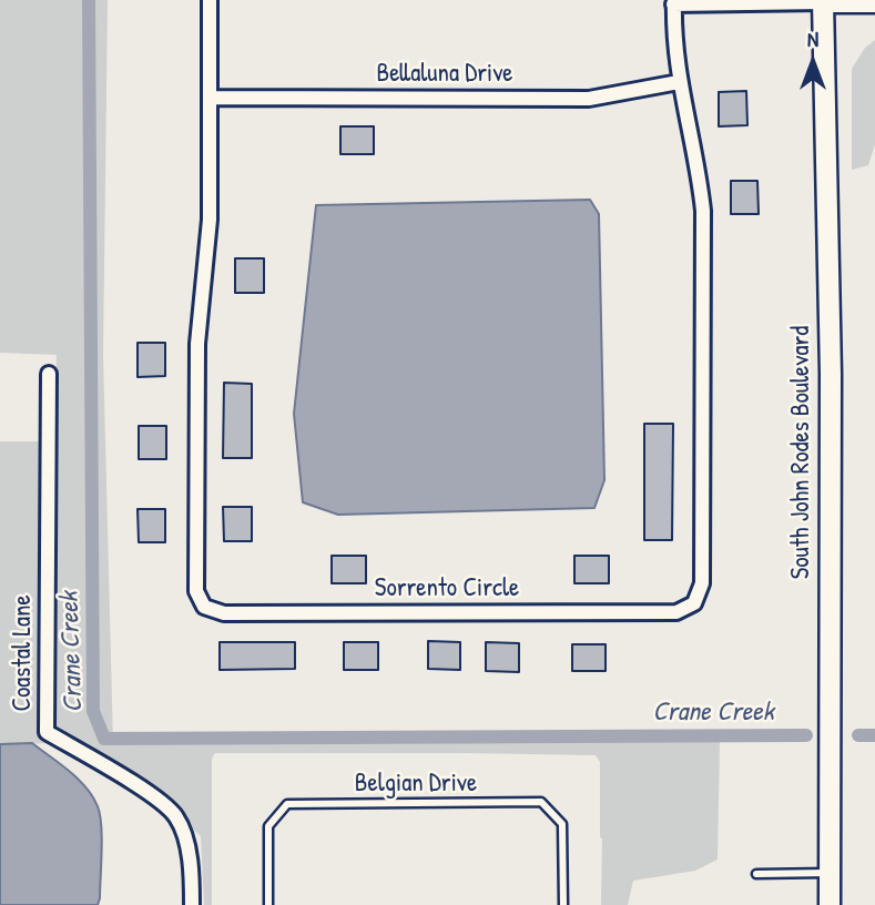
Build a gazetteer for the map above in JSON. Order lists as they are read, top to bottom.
{
  "streets": {
    "main road": ["South John Rodes Boulevard"],
    "street": ["Bellaluna Drive", "Sorrento Circle", "Coastal Lane"],
    "lane": ["Belgian Drive"]
  },
  "crossings": [
    ["Bellaluna Drive", "Sorrento Circle"],
    ["South John Rodes Boulevard", "Sorrento Circle"]
  ],
  "water": ["Crane Creek"],
  "north": "top"
}
